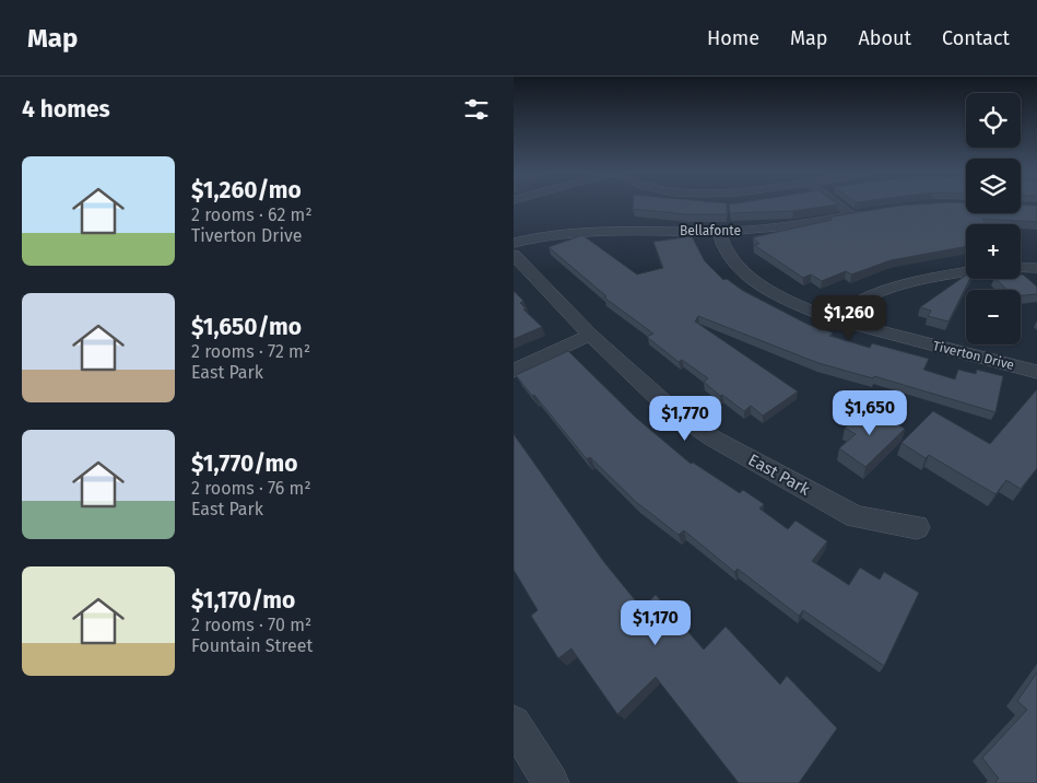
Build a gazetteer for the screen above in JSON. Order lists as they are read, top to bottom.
{
  "streets": {
    "street": ["Bellafonte", "Tiverton Drive", "East Park"]
  },
  "crossings": [
    ["Bellafonte", "Tiverton Drive"]
  ],
  "page": {
    "header": "Map",
    "nav": [
      "Home",
      "Map",
      "About",
      "Contact"
    ],
    "heading": "4 homes",
    "map_buttons": ["+", "−"],
    "list": [
      {
        "name": "$1,260/mo",
        "note": "2 rooms · 62 m² · Tiverton Drive"
      },
      {
        "name": "$1,650/mo",
        "note": "2 rooms · 72 m² · East Park"
      },
      {
        "name": "$1,770/mo",
        "note": "2 rooms · 76 m² · East Park"
      },
      {
        "name": "$1,170/mo",
        "note": "2 rooms · 70 m² · Fountain Street"
      }
    ],
    "price": [
      "$1,260",
      "$1,650",
      "$1,770",
      "$1,170"
    ]
  }
}
